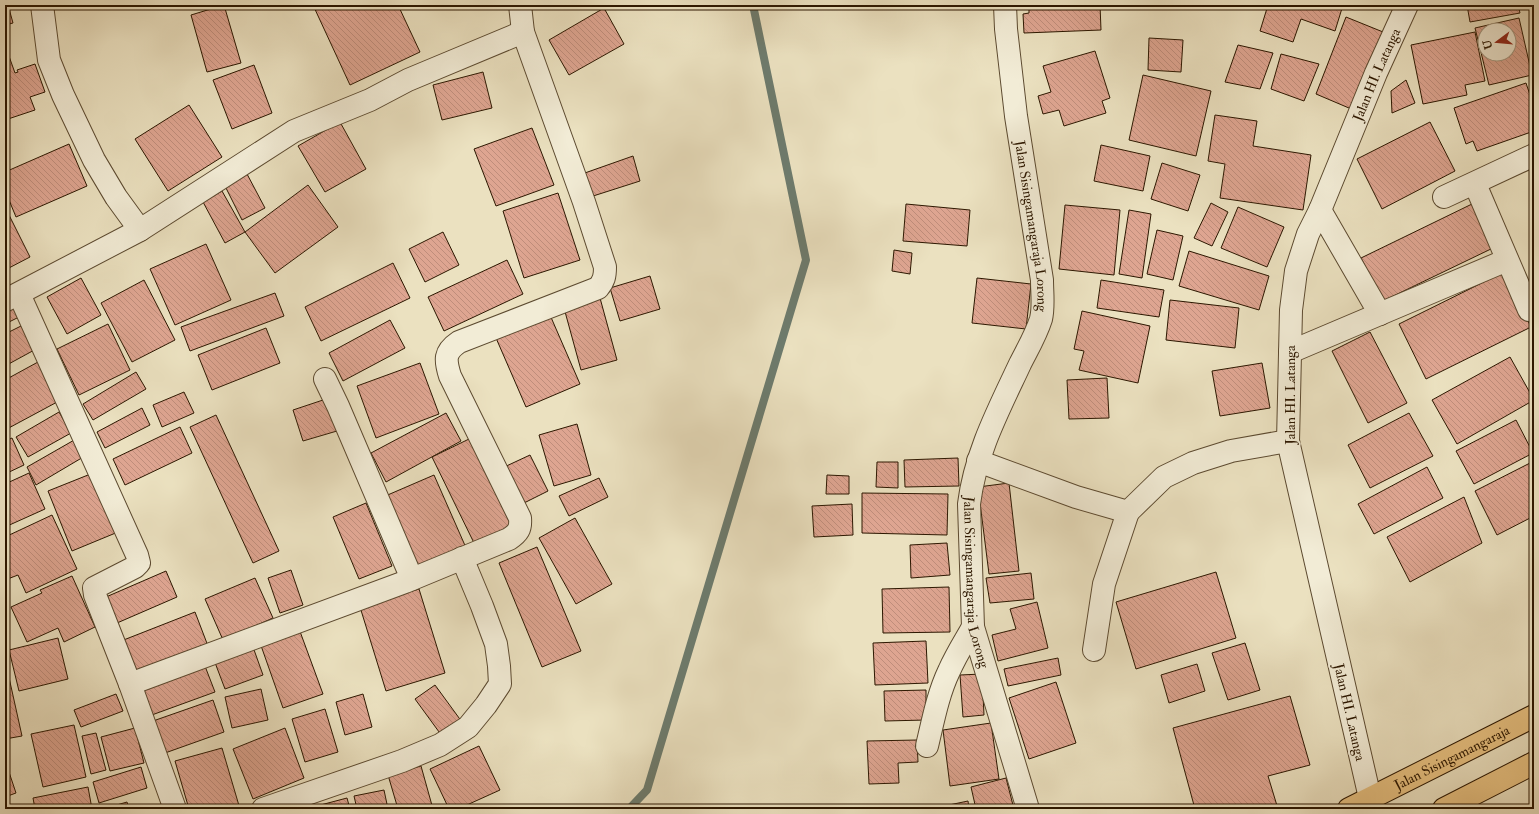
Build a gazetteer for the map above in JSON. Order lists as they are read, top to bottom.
{
  "streets": {
    "main road": ["Jalan Sisingamangaraja"],
    "street": ["Jalan HI. Latanga", "Jalan Sisingamangaraja Lorong"]
  },
  "crossings": [
    ["Jalan HI. Latanga", "Jalan Sisingamangaraja"]
  ],
  "north": "left"
}
